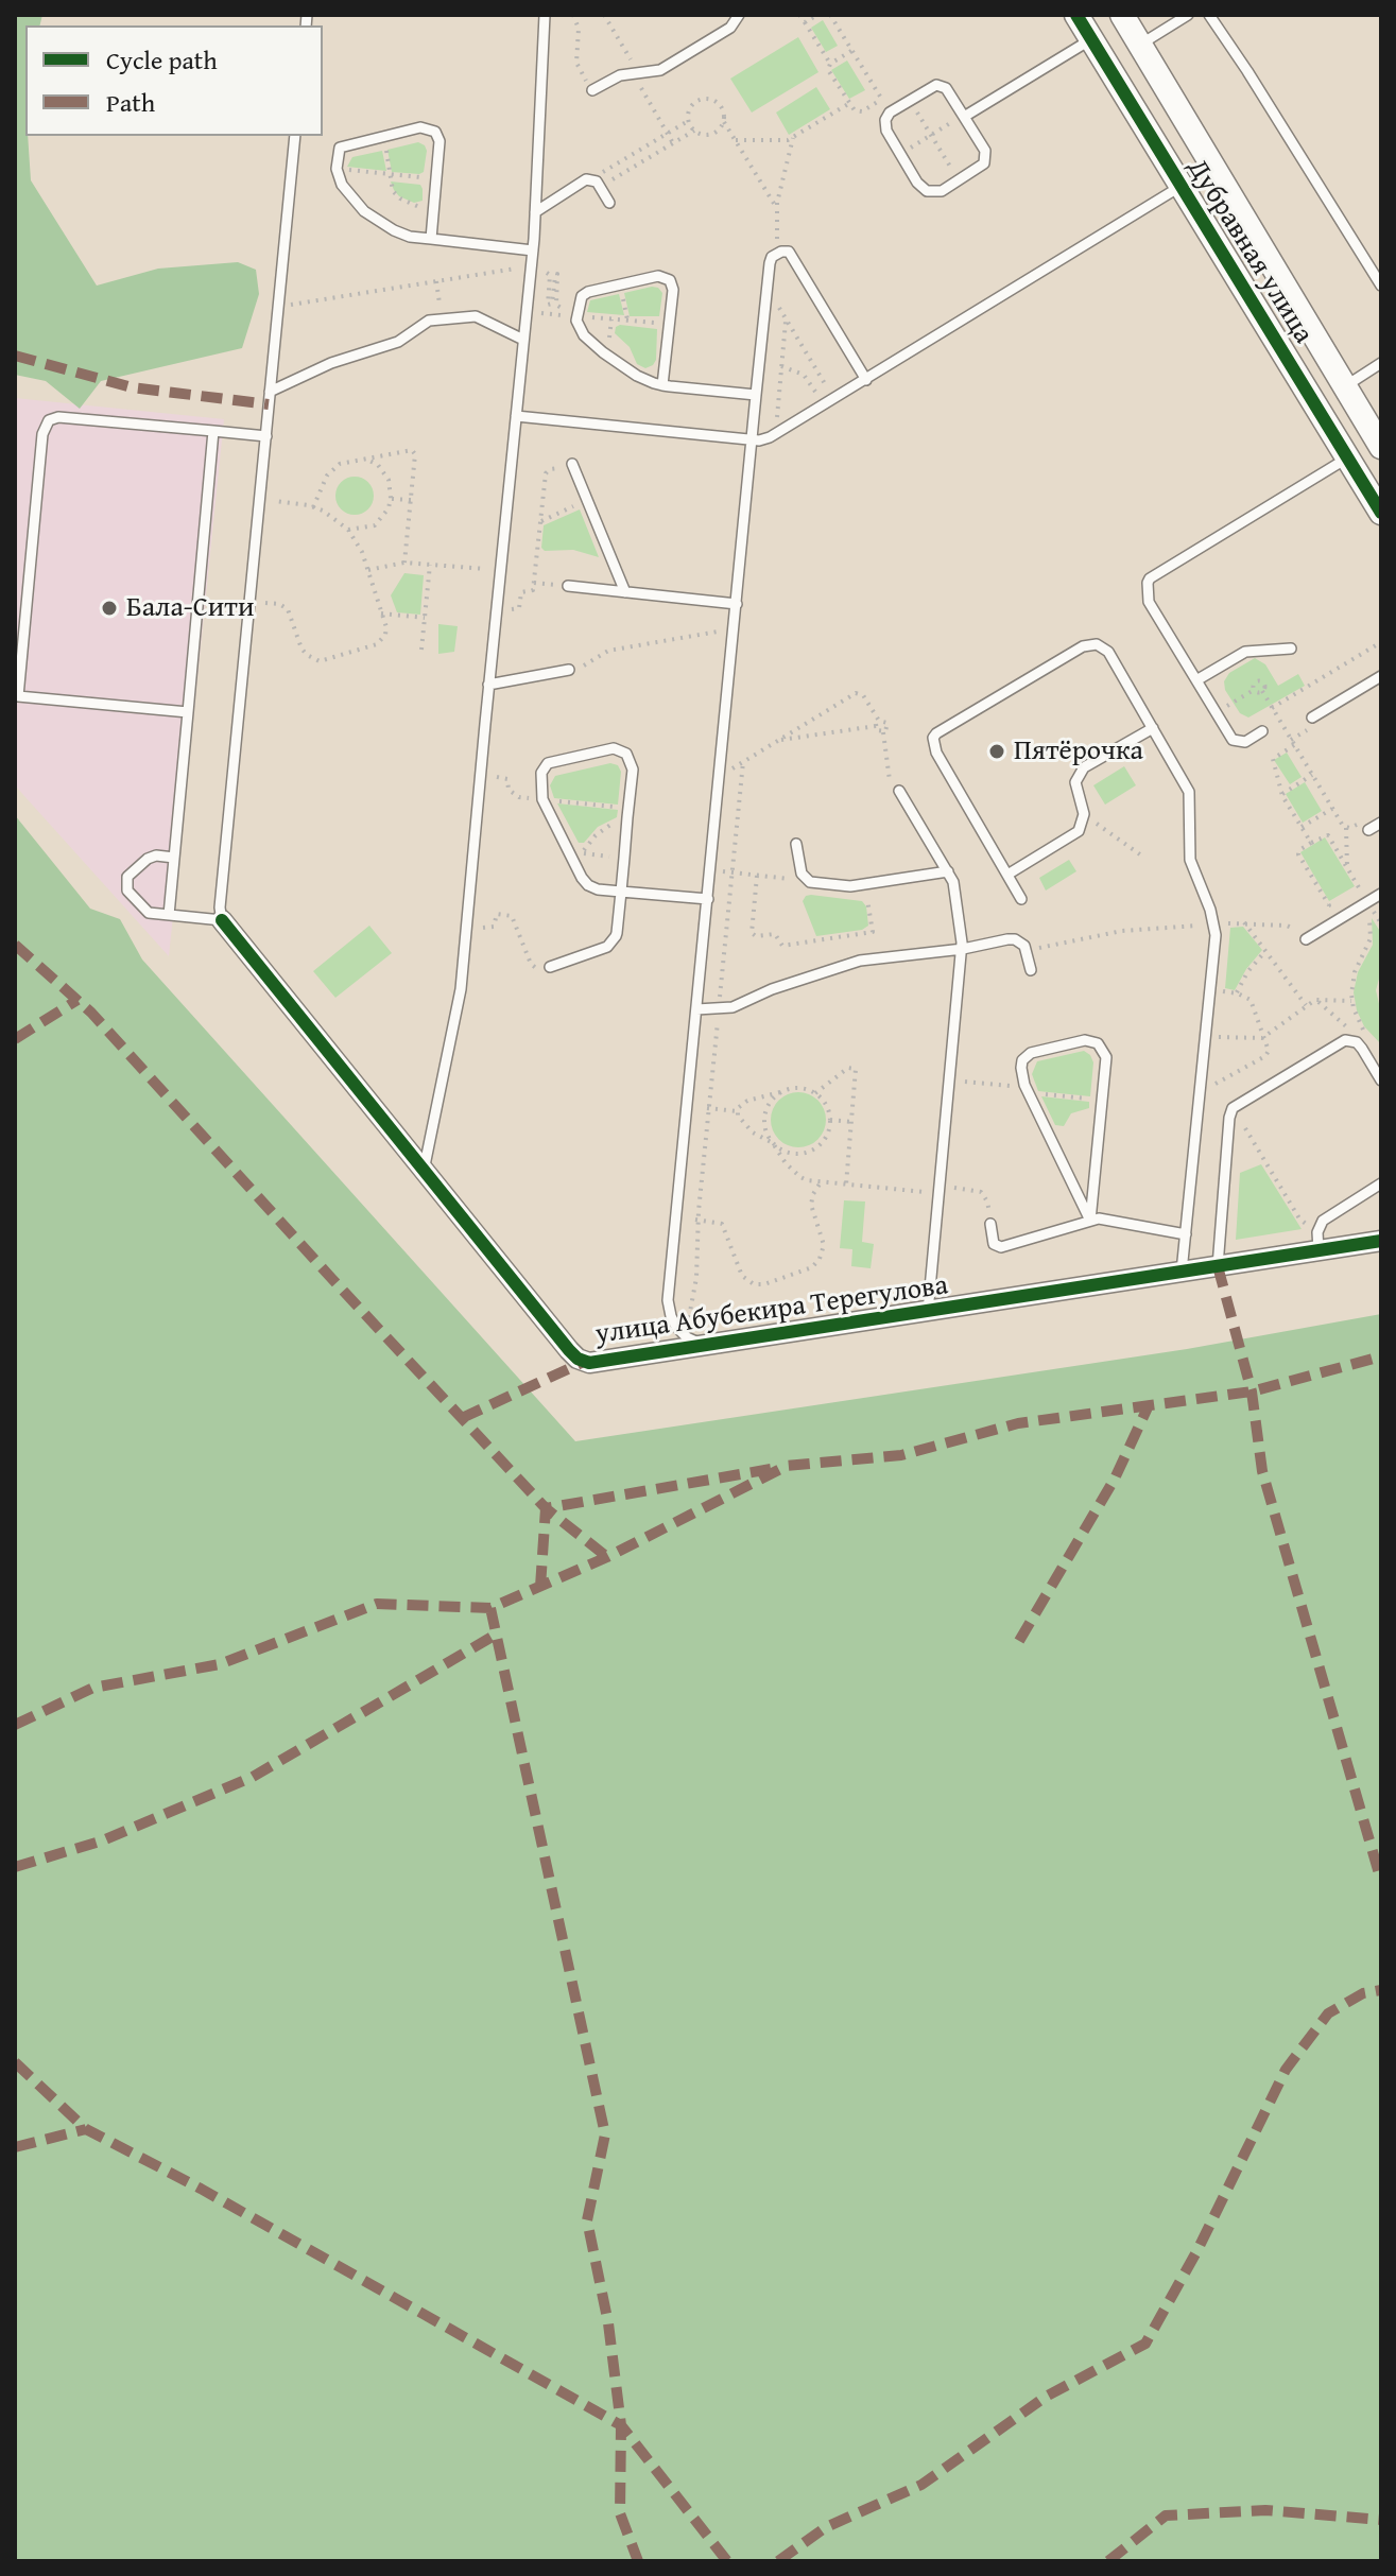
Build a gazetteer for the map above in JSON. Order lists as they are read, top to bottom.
{
  "streets": {
    "street": ["Дубравная улица", "улица Абубекира Терегулова"]
  },
  "places": ["Бала-Сити", "Пятёрочка"],
  "legend": ["Cycle path", "Path"]
}
